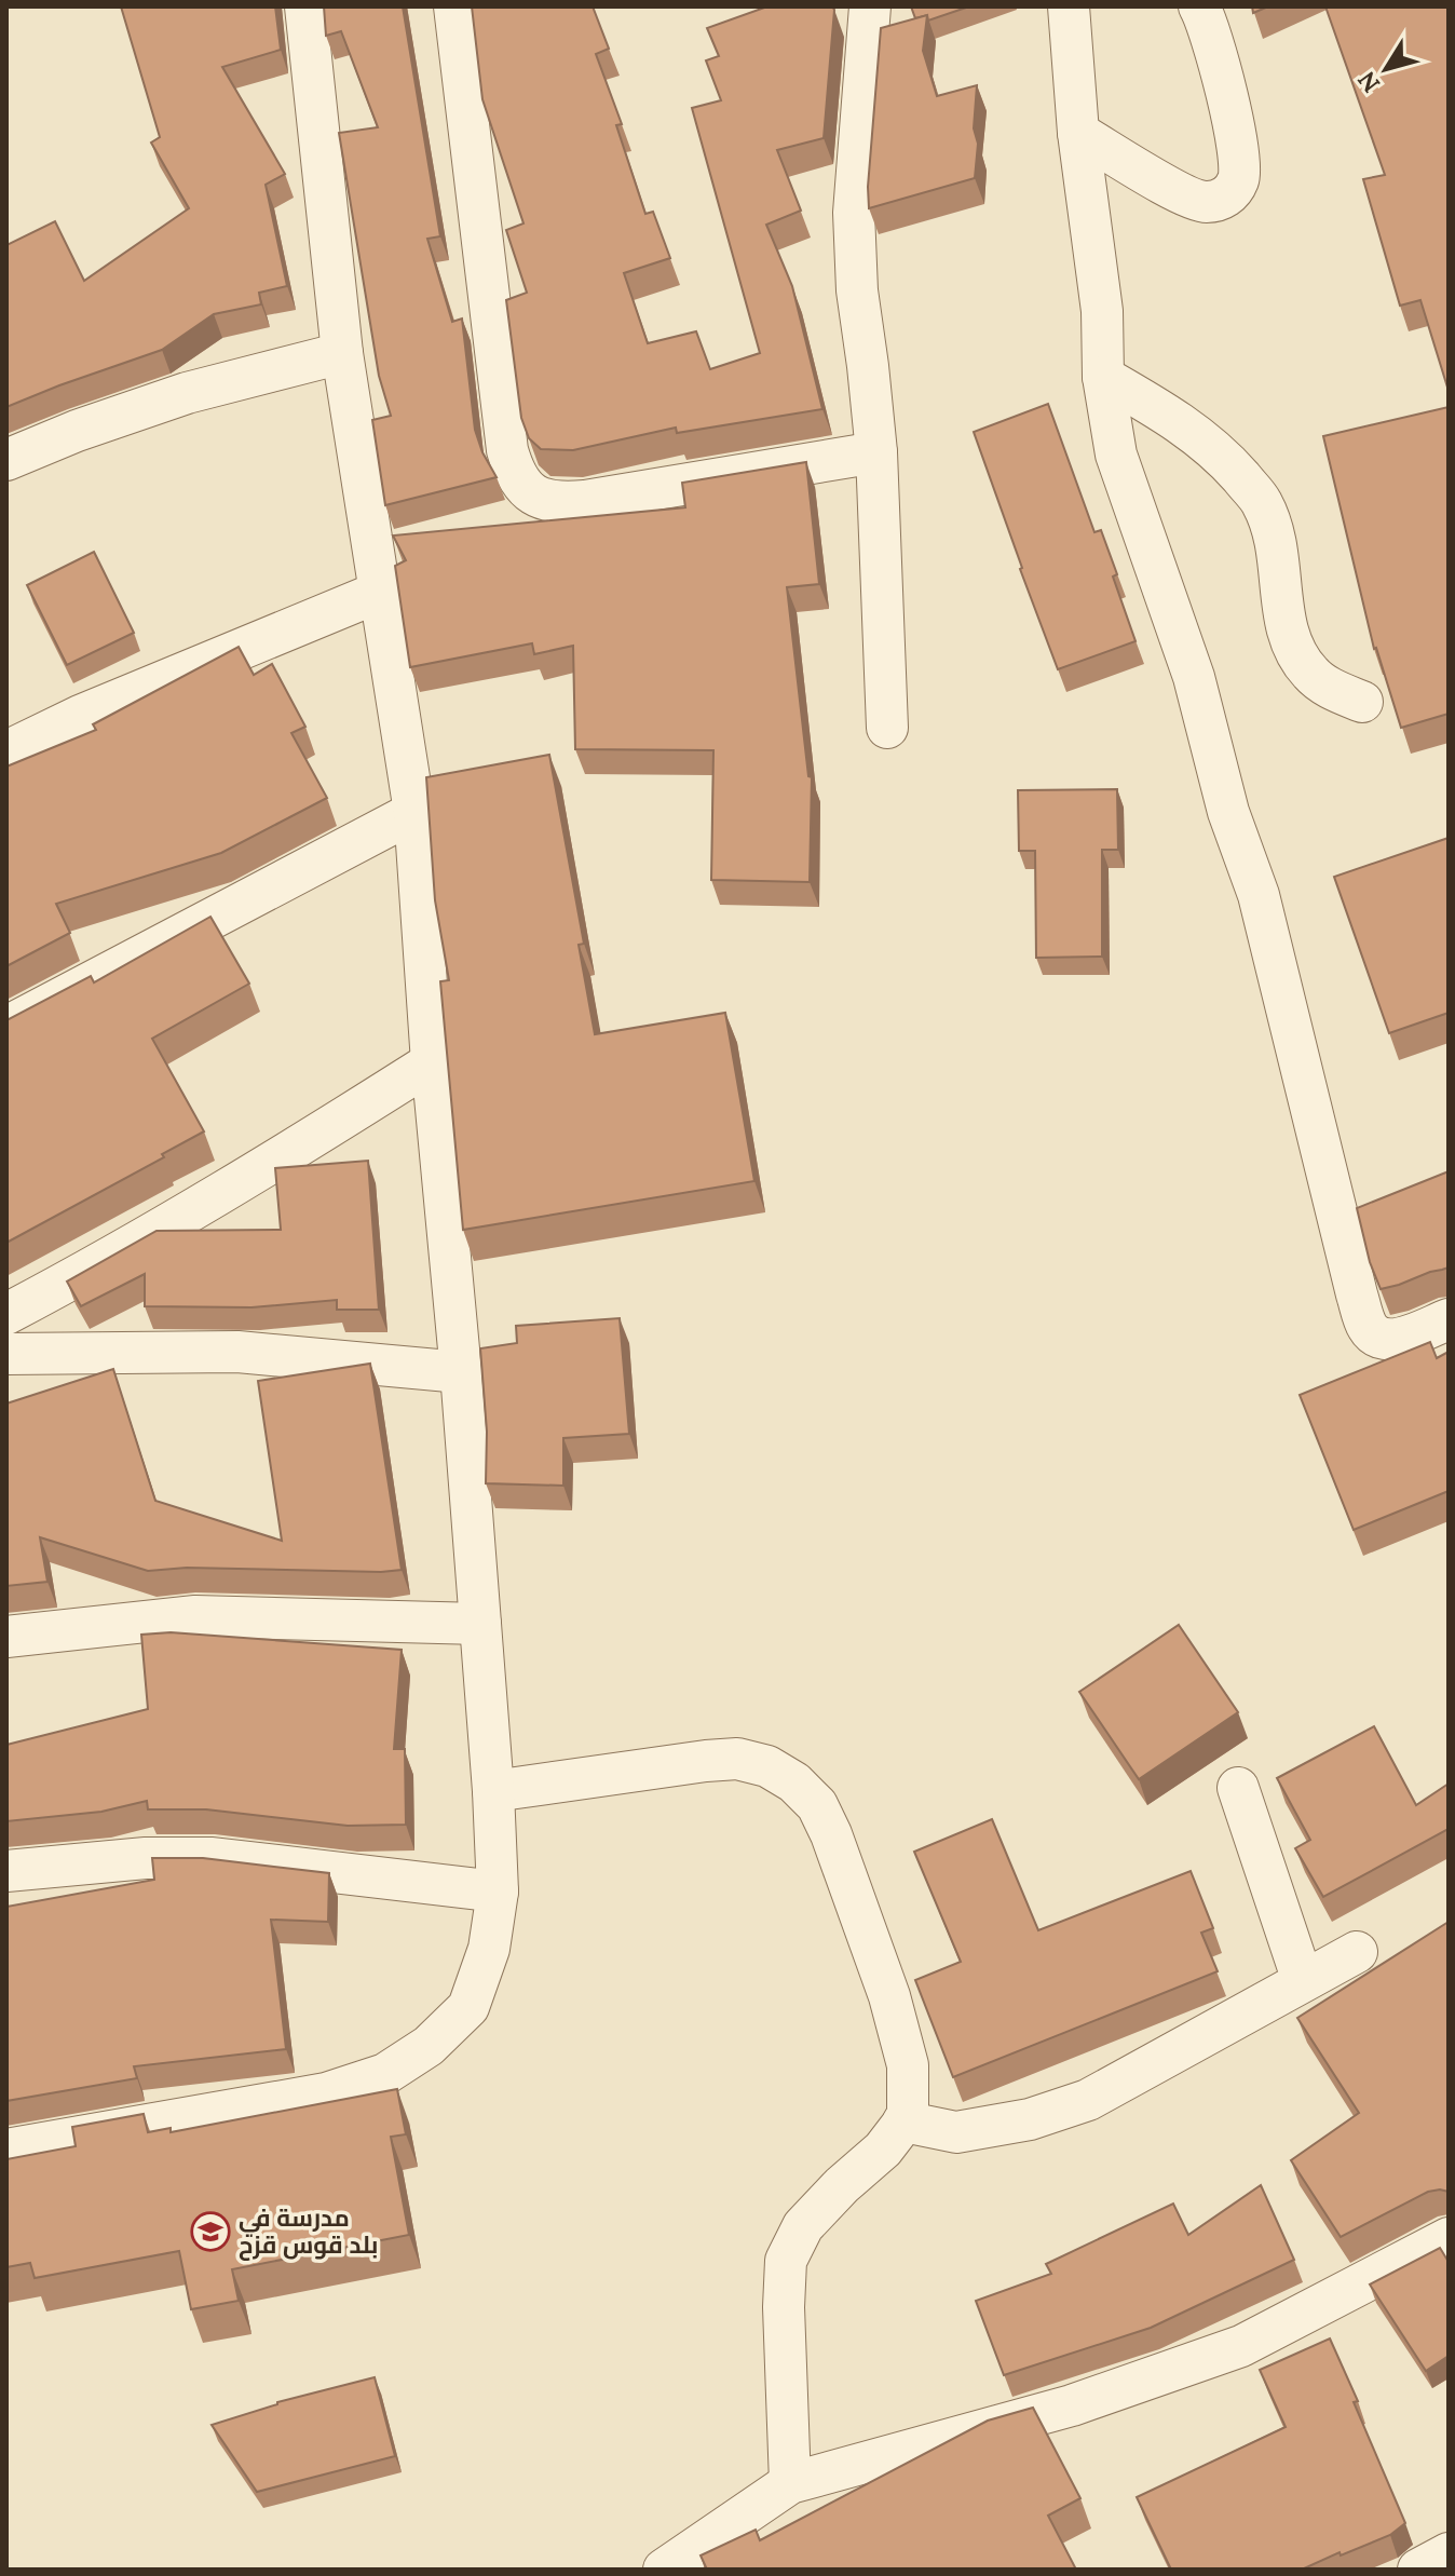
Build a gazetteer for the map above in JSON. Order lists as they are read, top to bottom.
{
  "places": {
    "school or university": ["مدرسة في بلد قوس قزح"]
  },
  "north": "bottom left"
}
